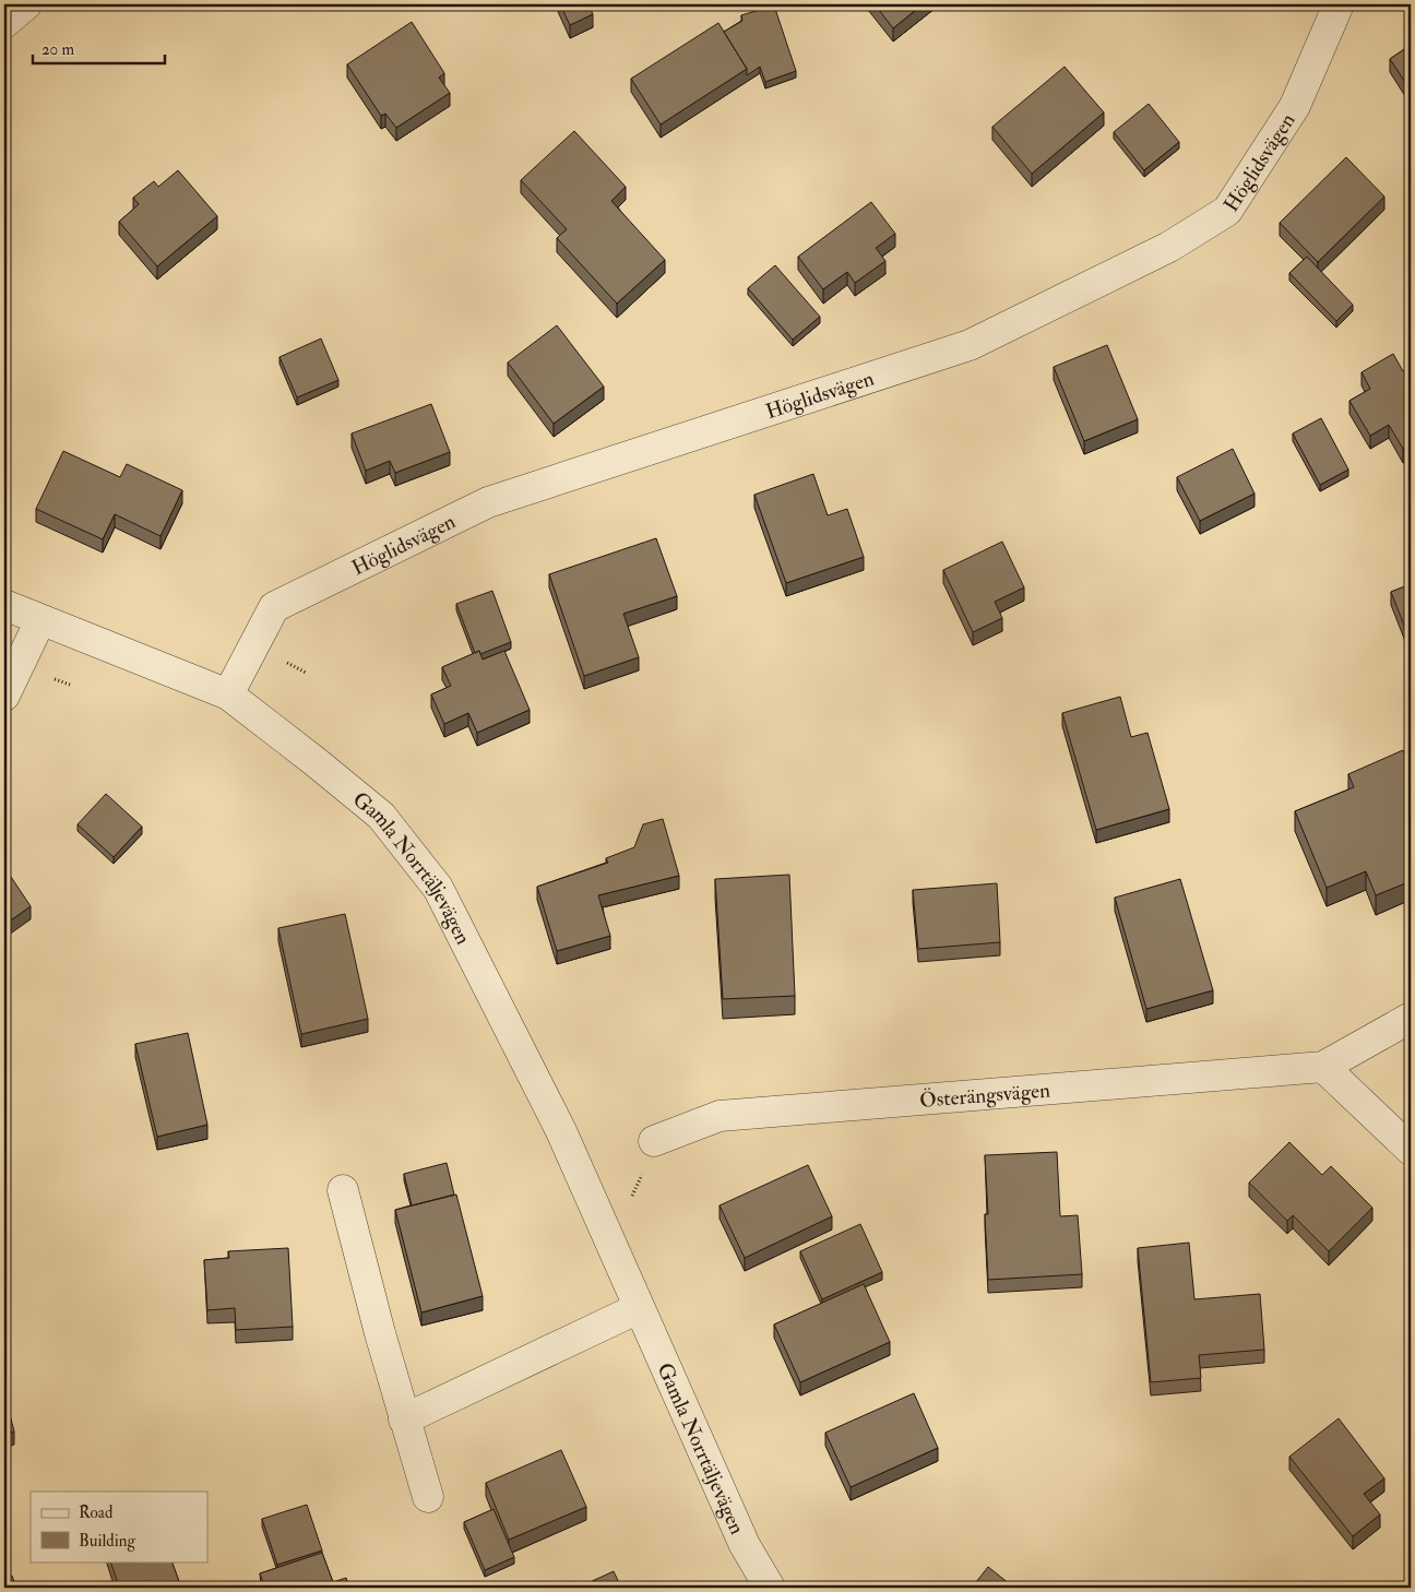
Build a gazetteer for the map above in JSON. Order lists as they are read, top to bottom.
{
  "streets": {
    "street": ["Höglidsvägen", "Gamla Norrtäljevägen", "Österängsvägen"]
  },
  "crossings": [
    ["Höglidsvägen", "Gamla Norrtäljevägen"]
  ],
  "legend": ["Road", "Building"],
  "scale_bar": "20 m"
}
